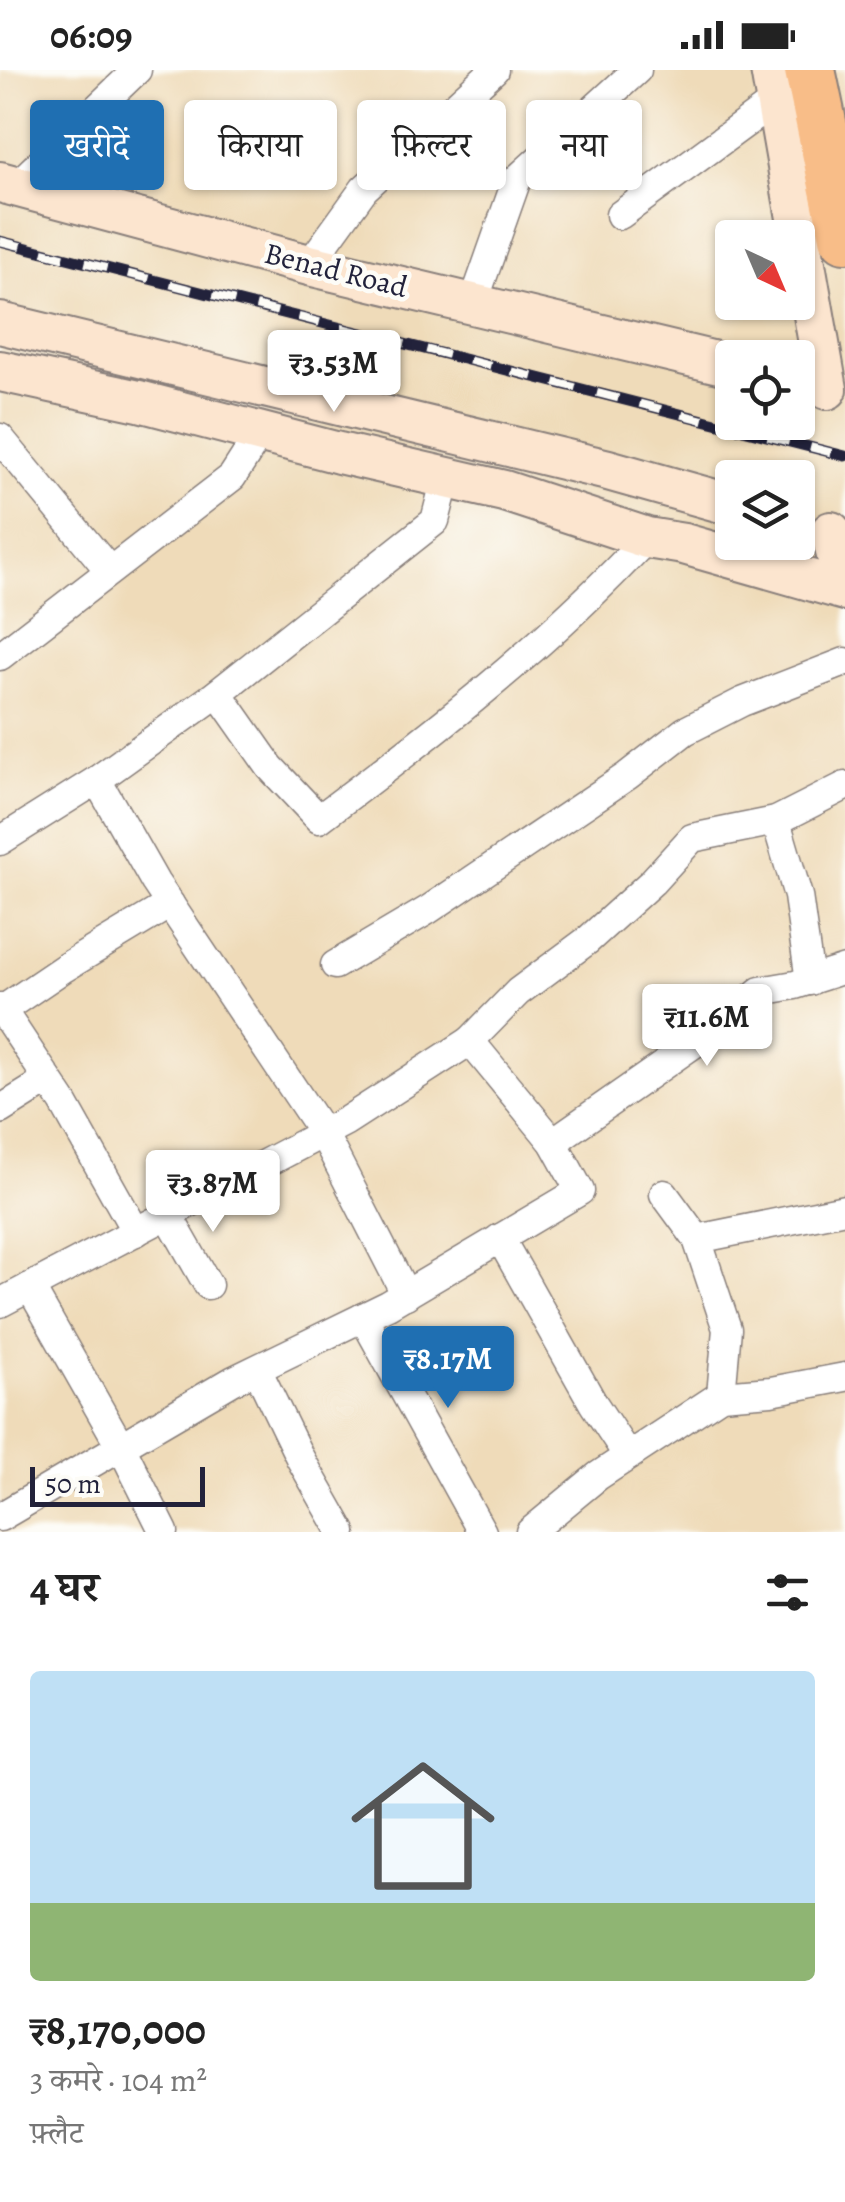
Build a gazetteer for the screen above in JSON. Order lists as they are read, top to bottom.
{
  "streets": {
    "main road": ["Benad Road"]
  },
  "scale_bar": "50 m",
  "north": "bottom right",
  "page": {
    "status": "06:09",
    "chip": [
      "खरीदें",
      "किराया",
      "फ़िल्टर",
      "नया"
    ],
    "price": [
      "₹3.53M",
      "₹11.6M",
      "₹3.87M",
      "₹8.17M"
    ],
    "scale": "50 m",
    "heading": "4 घर",
    "list": [
      {
        "name": "₹8,170,000",
        "note": "3 कमरे · 104 m² · फ़्लैट"
      }
    ]
  }
}
